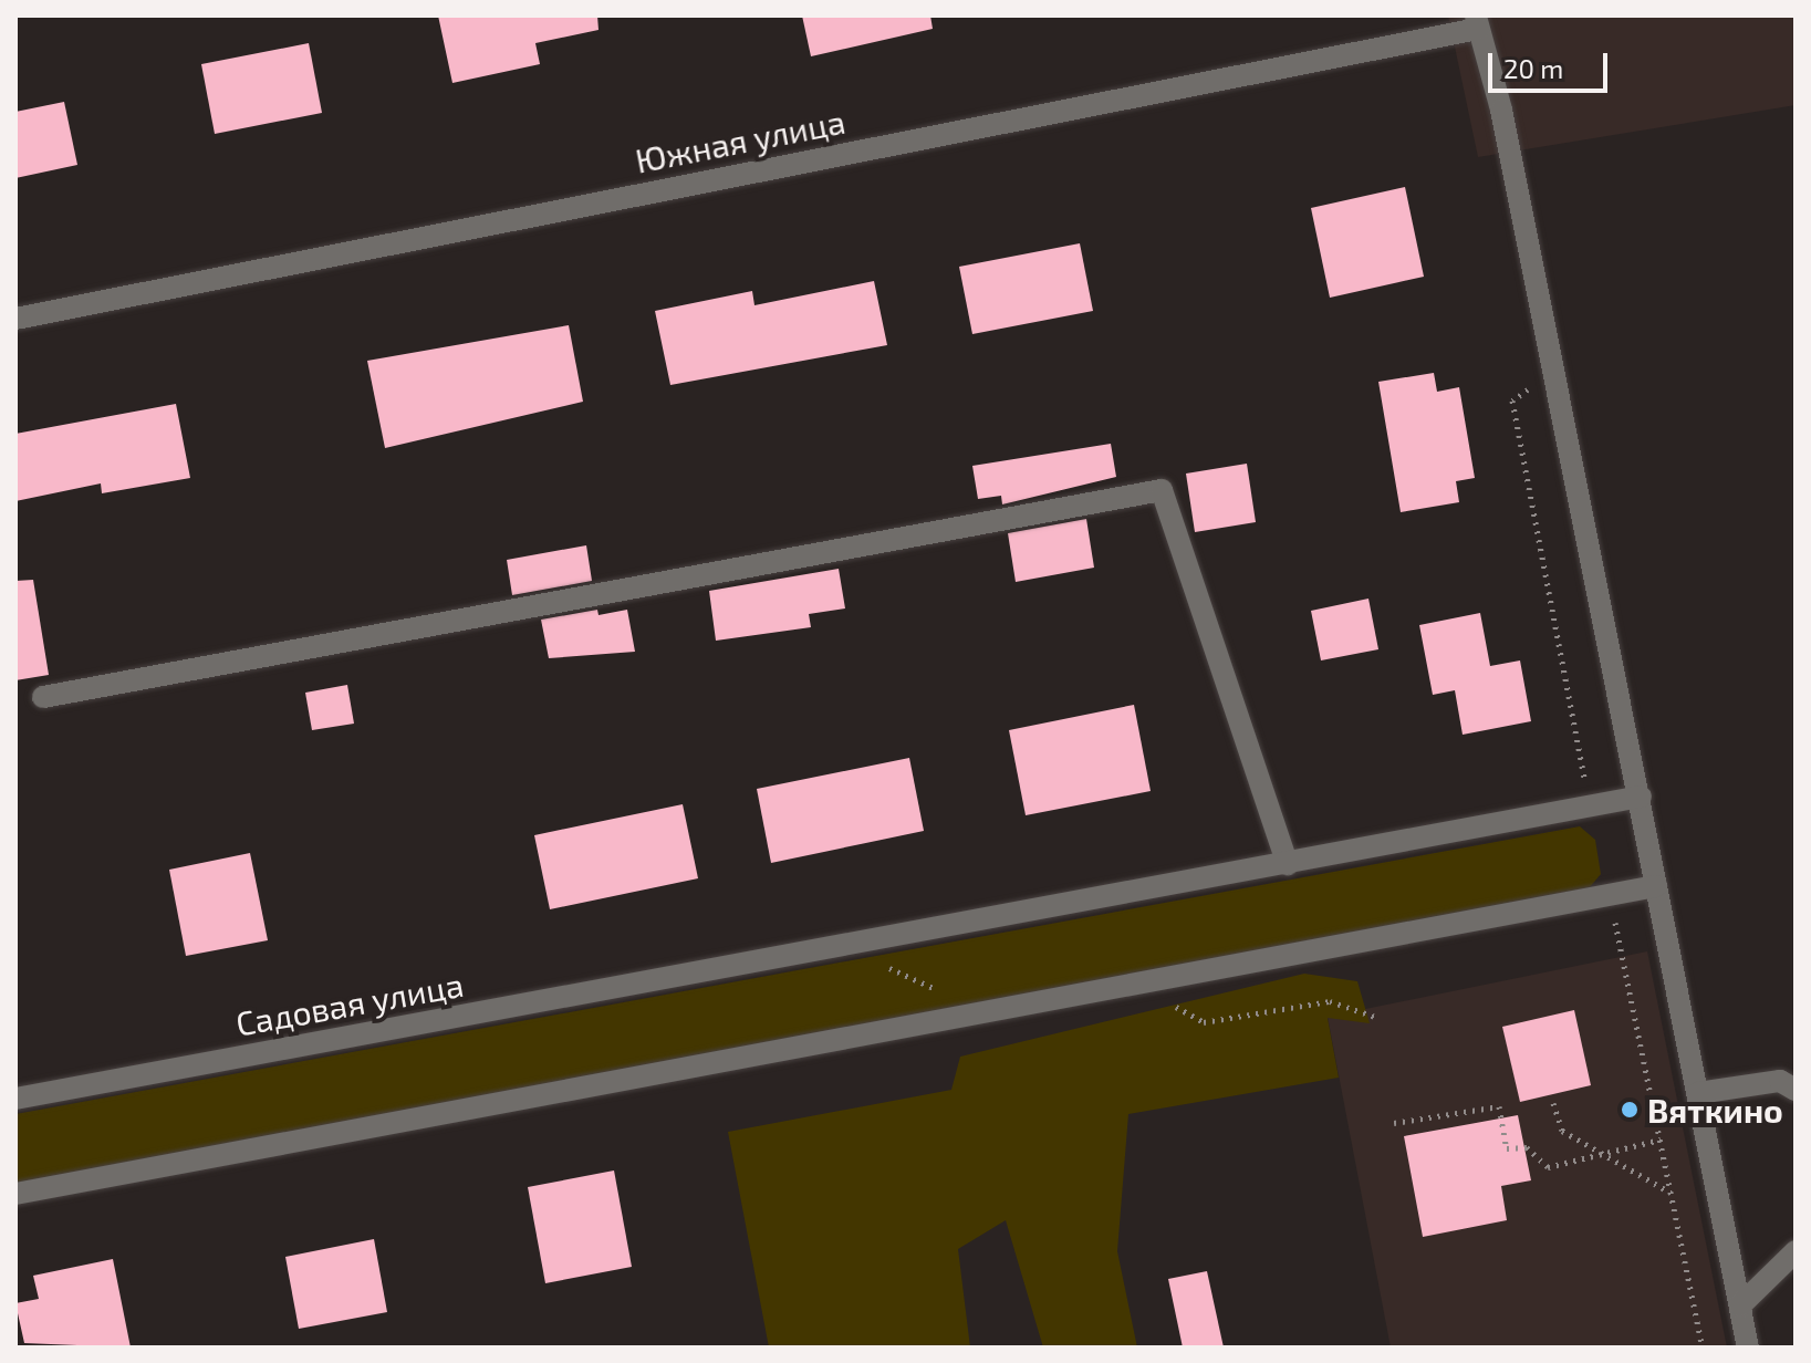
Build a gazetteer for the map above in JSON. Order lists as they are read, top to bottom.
{
  "streets": {
    "street": ["Южная улица", "Садовая улица"]
  },
  "places": ["Вяткино"],
  "scale_bar": "20 m"
}
